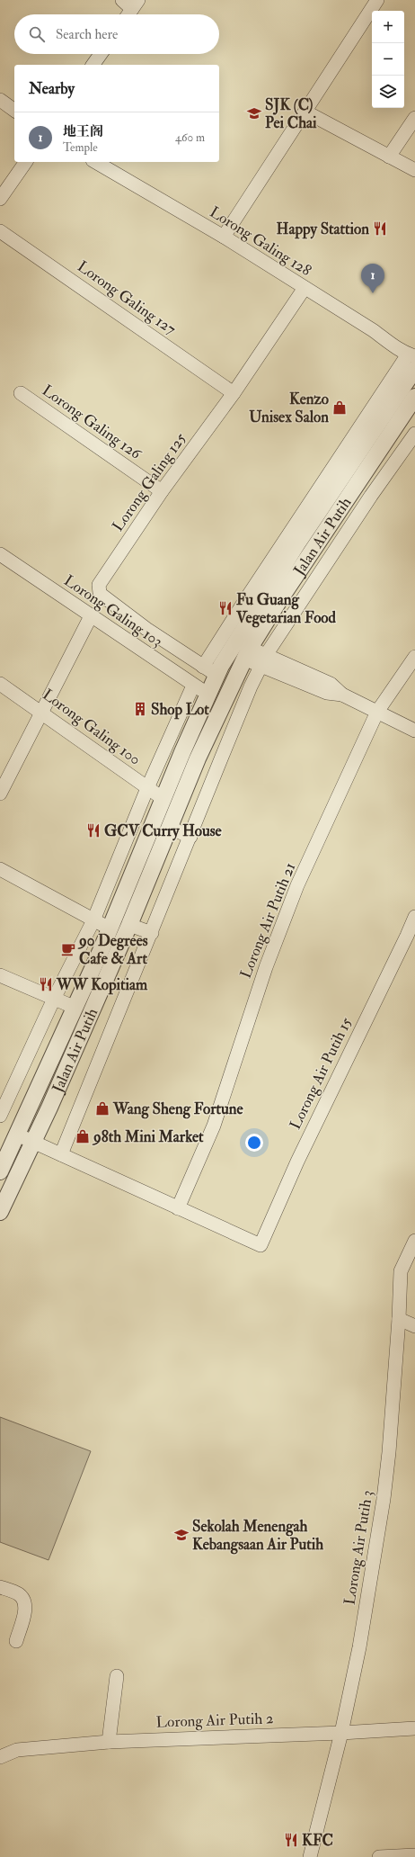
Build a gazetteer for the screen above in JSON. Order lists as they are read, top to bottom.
{
  "streets": {
    "street": [
      "Lorong Galing 128",
      "Lorong Galing 127",
      "Lorong Galing 126",
      "Lorong Galing 125",
      "Jalan Air Putih",
      "Lorong Galing 103",
      "Lorong Galing 100",
      "Lorong Air Putih 21",
      "Lorong Air Putih 15",
      "Lorong Air Putih 3",
      "Lorong Air Putih 2"
    ]
  },
  "crossings": [
    ["Lorong Galing 128", "Lorong Galing 125"],
    ["Lorong Galing 127", "Lorong Galing 125"],
    ["Lorong Galing 126", "Lorong Galing 125"],
    ["Lorong Galing 125", "Jalan Air Putih"],
    ["Jalan Air Putih", "Lorong Galing 103"],
    ["Jalan Air Putih", "Lorong Galing 100"],
    ["Lorong Air Putih 21", "Lorong Air Putih 15"],
    ["Lorong Air Putih 3", "Lorong Air Putih 2"]
  ],
  "places": {
    "school or university": ["SJK (C) Pei Chai", "Sekolah Menengah Kebangsaan Air Putih"],
    "restaurant": [
      "Happy Stattion",
      "Fu Guang Vegetarian Food",
      "GCV Curry House",
      "WW Kopitiam",
      "KFC"
    ],
    "shop": ["Kenzo Unisex Salon", "Wang Sheng Fortune", "98th Mini Market"],
    "building": ["Shop Lot"],
    "cafe": ["90 Degrees Cafe & Art"]
  },
  "page": {
    "map_buttons": ["+", "−"],
    "search": "Search here",
    "heading": "Nearby",
    "list": [
      {
        "mark": "1",
        "name": "地王阁",
        "note": "Temple",
        "value": "460 m"
      }
    ],
    "pins": "1"
  }
}
